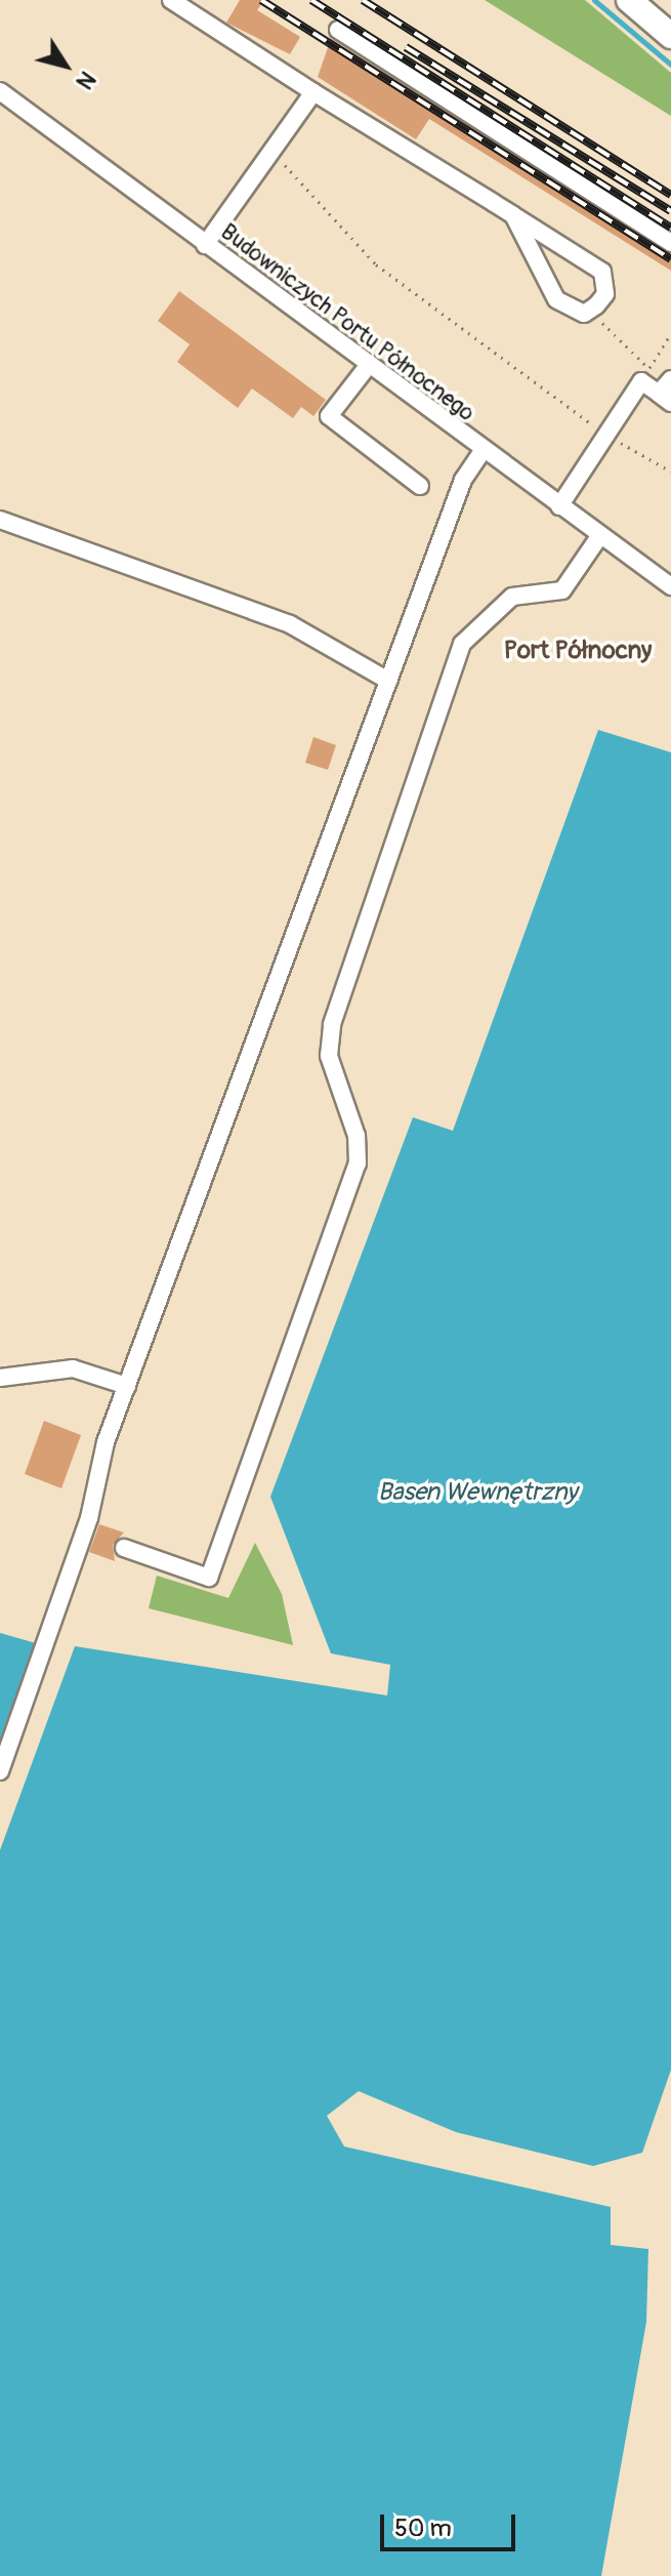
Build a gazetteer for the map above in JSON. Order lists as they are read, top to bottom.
{
  "streets": {
    "street": ["Budowniczych Portu Północnego"]
  },
  "districts": ["Port Północny"],
  "water": ["Basen Wewnętrzny"],
  "scale_bar": "50 m",
  "north": "bottom right"
}
